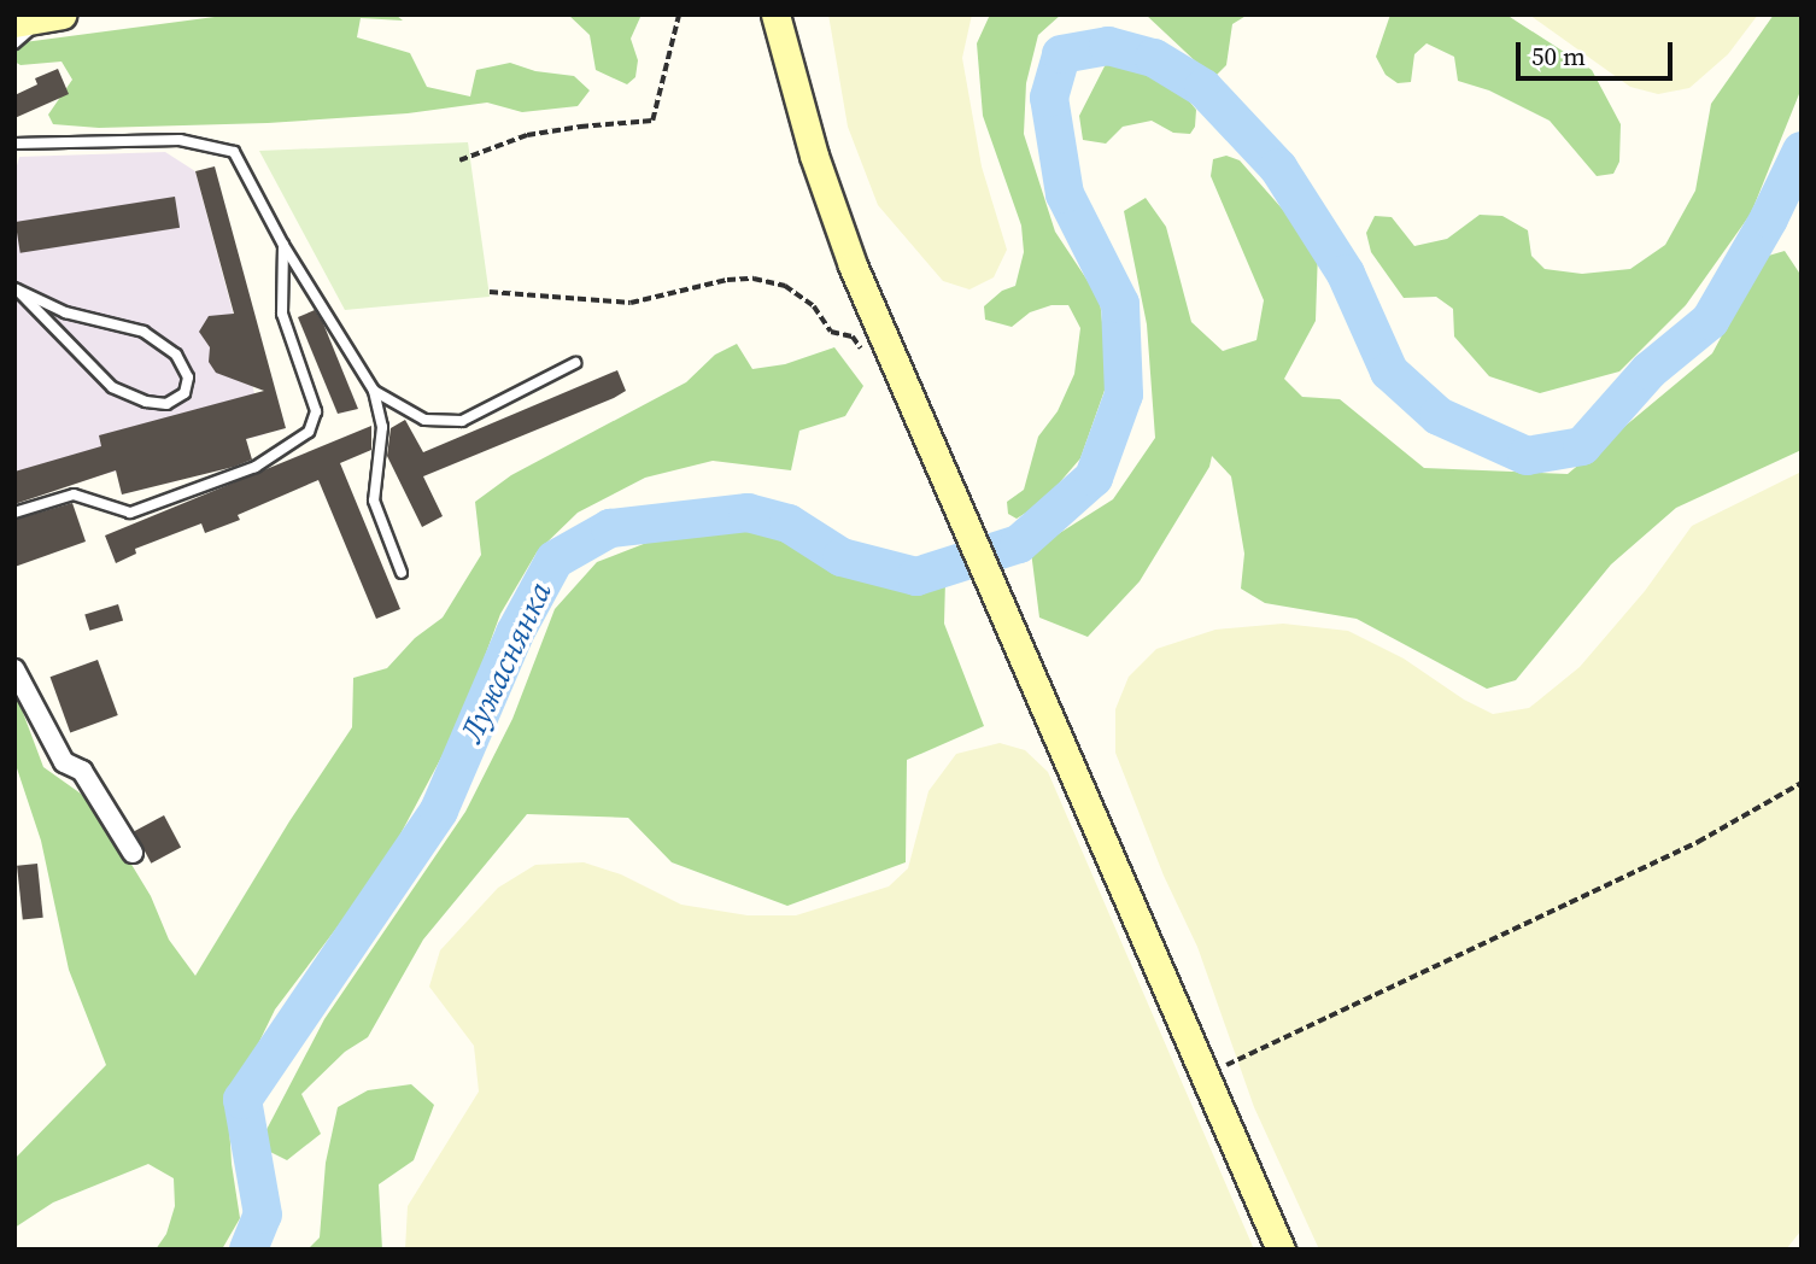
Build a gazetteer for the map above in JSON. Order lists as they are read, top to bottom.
{
  "water": ["Лужаснянка"],
  "scale_bar": "50 m"
}
